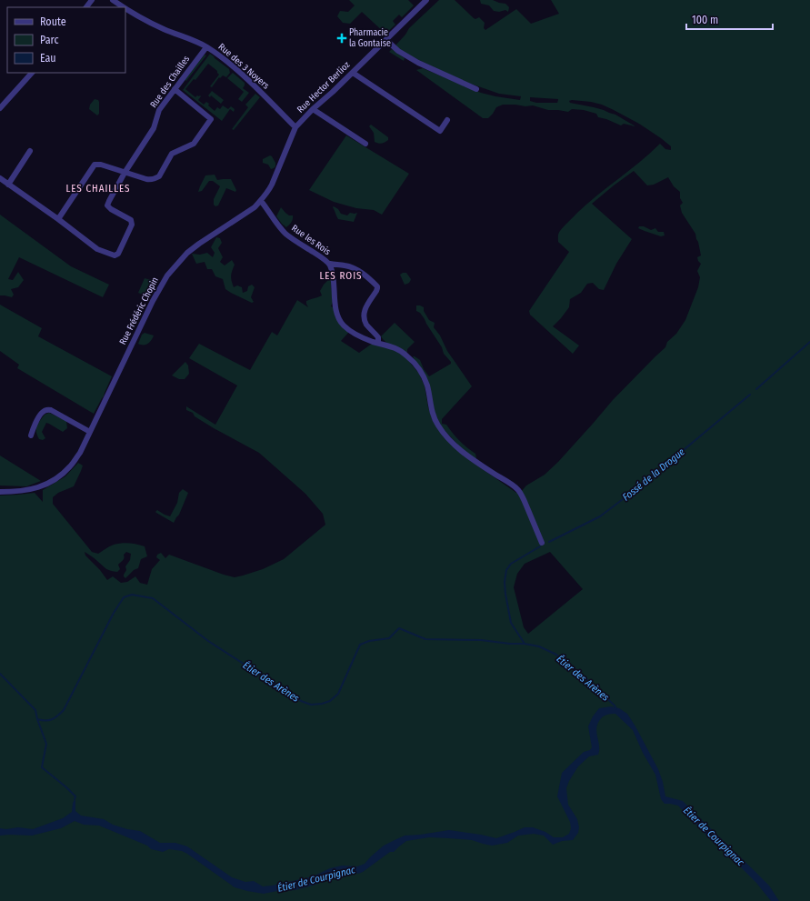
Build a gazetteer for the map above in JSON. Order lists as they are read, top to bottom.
{
  "streets": {
    "street": [
      "Rue des 3 Noyers",
      "Rue des Chailles",
      "Rue Hector Berlioz",
      "Rue les Rois",
      "Rue Frédéric Chopin"
    ]
  },
  "crossings": [
    ["Rue des 3 Noyers", "Rue des Chailles"],
    ["Rue des 3 Noyers", "Rue Hector Berlioz"],
    ["Rue des 3 Noyers", "Rue Frédéric Chopin"],
    ["Rue Hector Berlioz", "Rue Frédéric Chopin"],
    ["Rue les Rois", "Rue Frédéric Chopin"]
  ],
  "districts": ["LES CHAILLES", "LES ROIS"],
  "water": ["Fossé de la Drogue", "Étier des Arènes", "Étier de Courpignac"],
  "places": {
    "health": ["Pharmacie la Gontaise"]
  },
  "legend": ["Route", "Parc", "Eau"],
  "scale_bar": "100 m"
}
